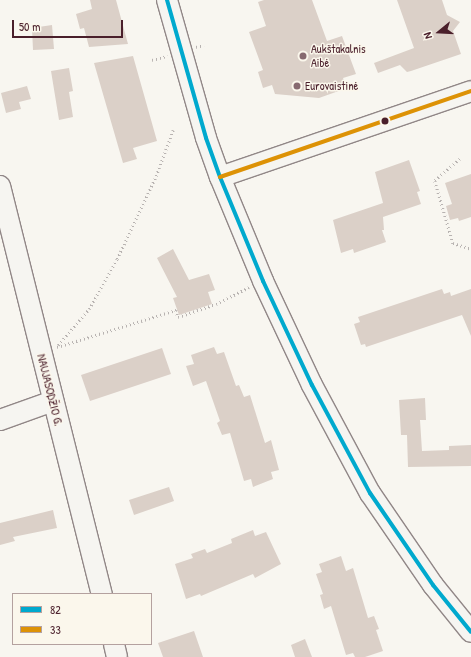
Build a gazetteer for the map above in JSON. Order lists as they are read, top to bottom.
{
  "streets": {
    "street": ["NAUJASODŽIO G."]
  },
  "places": ["Aukštakalnis Aibė", "Eurovaistinė"],
  "lines": ["transit line 82", "transit line 33"],
  "legend": ["82", "33"],
  "scale_bar": "50 m",
  "north": "left"
}
